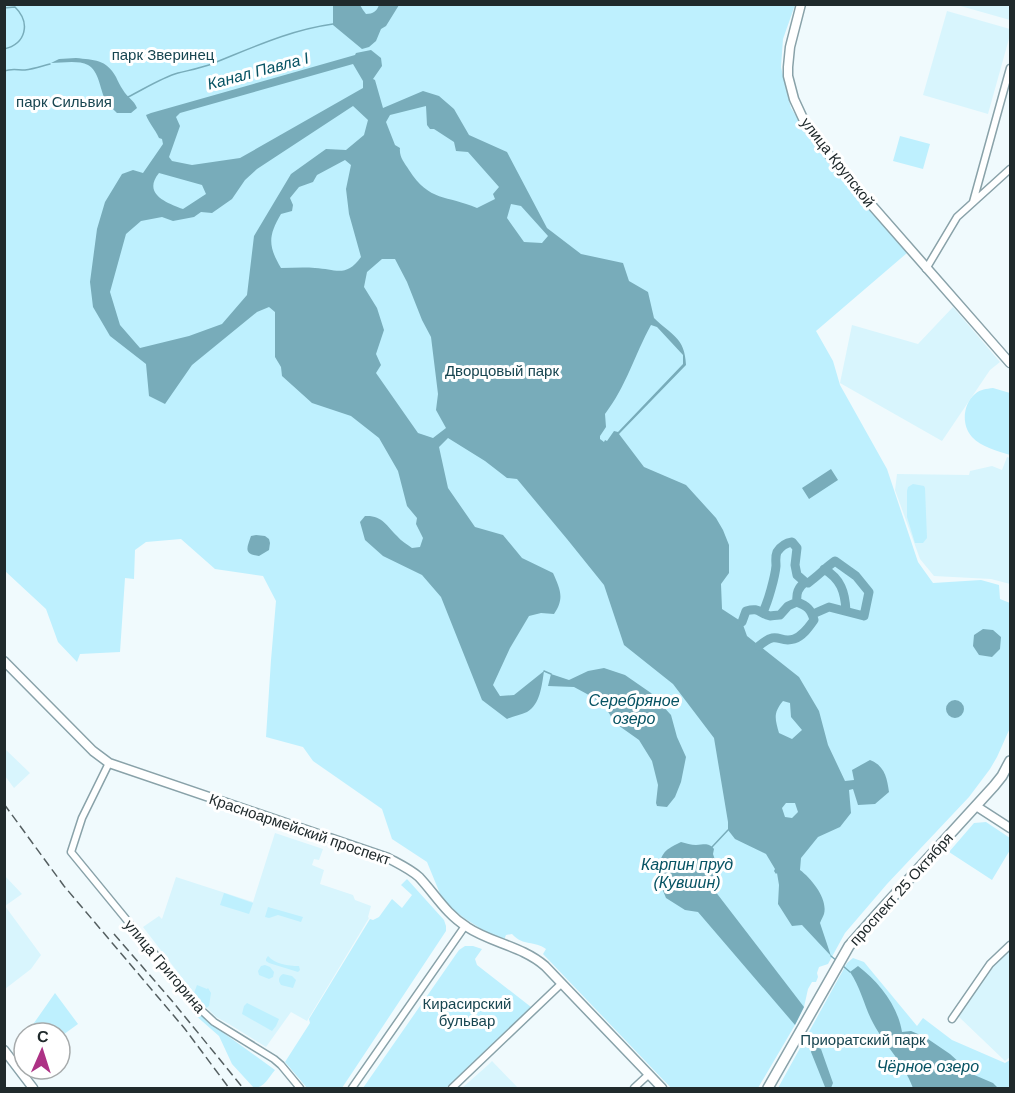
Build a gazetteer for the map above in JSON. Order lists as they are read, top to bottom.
{
  "streets": {
    "main road": ["улица Крупской", "Красноармейский проспект", "проспект 25 Октября"],
    "street": ["улица Григорина"]
  },
  "crossings": [
    ["Красноармейский проспект", "улица Григорина"]
  ],
  "water": [
    "Канал Павла I",
    "Серебряное озеро",
    "Карпин пруд (Кувшин)",
    "Чёрное озеро"
  ],
  "parks": [
    "парк Зверинец",
    "парк Сильвия",
    "Дворцовый парк",
    "Кирасирский бульвар",
    "Приоратский парк"
  ],
  "north": "top"
}
